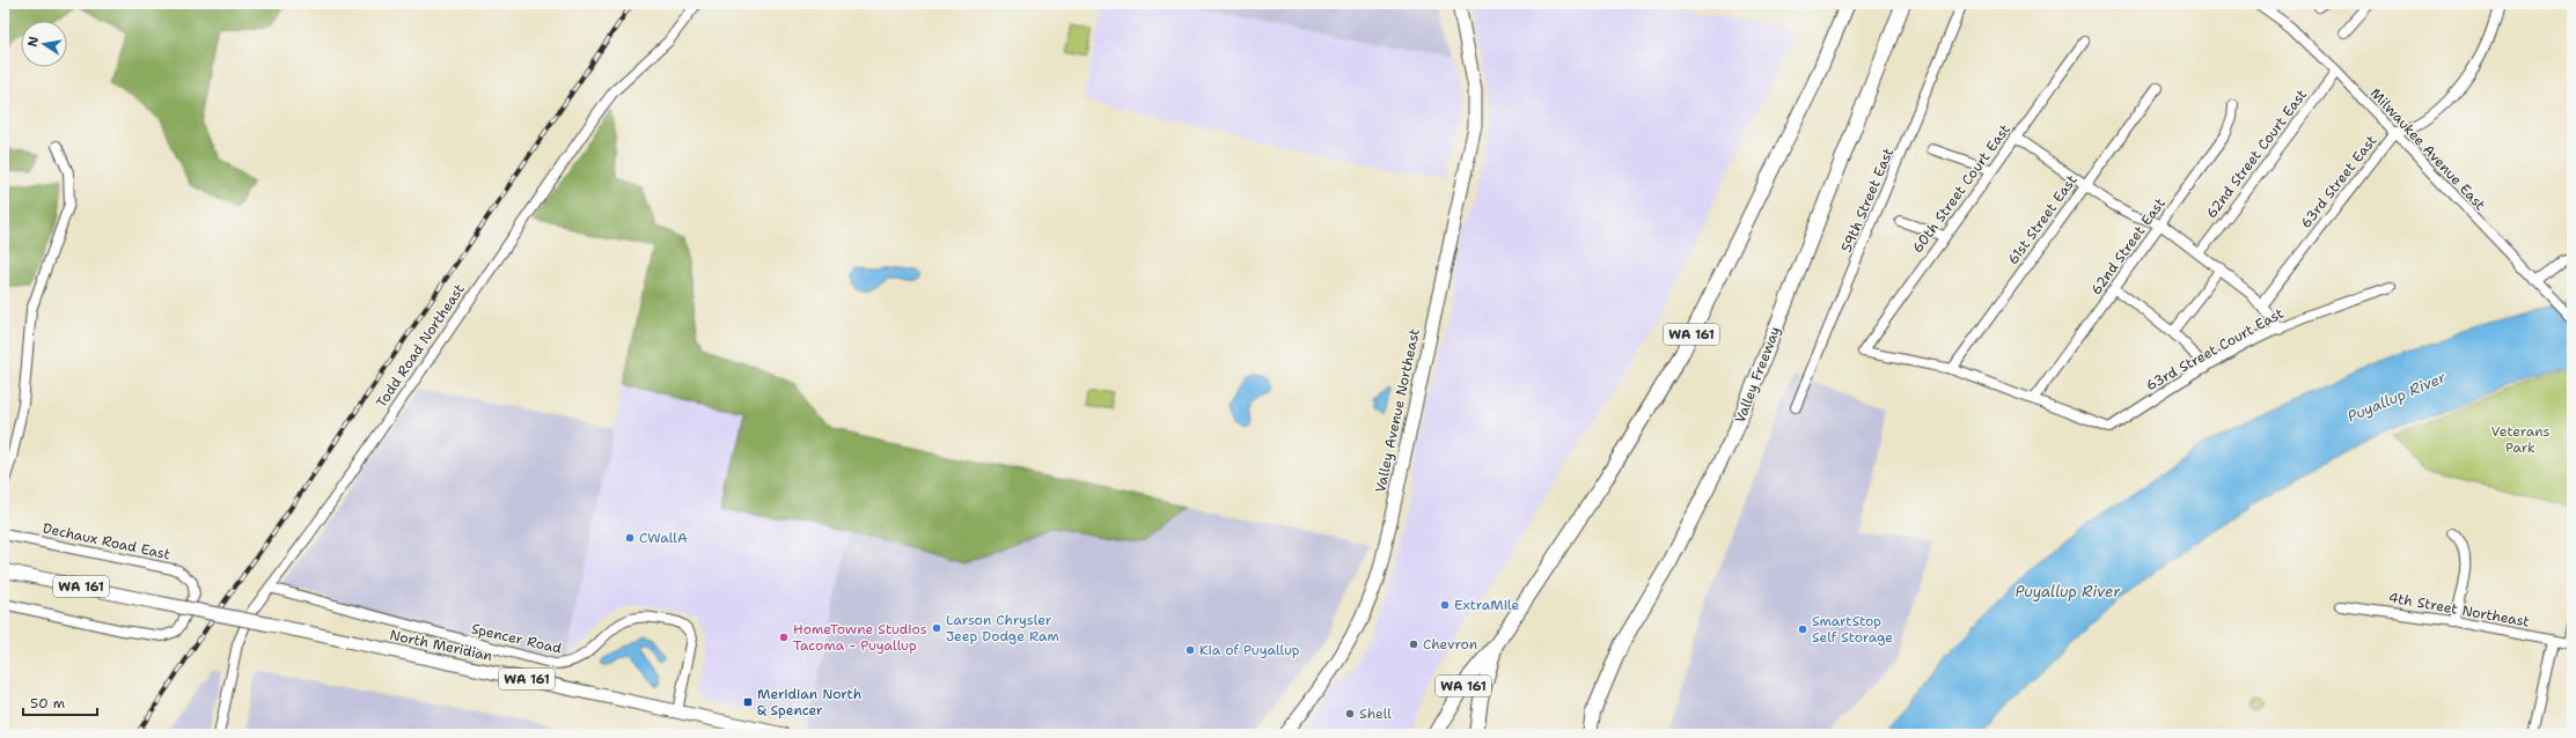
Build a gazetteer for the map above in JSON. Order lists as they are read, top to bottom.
{
  "streets": {
    "highway": ["WA 161", "Valley Freeway"],
    "main road": ["Valley Avenue Northeast", "North Meridian"],
    "street": [
      "Milwaukee Avenue East",
      "62nd Street Court East",
      "63rd Street East",
      "60th Street Court East",
      "59th Street East",
      "61st Street East",
      "62nd Street East",
      "Todd Road Northeast",
      "63rd Street Court East",
      "Dechaux Road East",
      "4th Street Northeast",
      "Spencer Road"
    ]
  },
  "crossings": [
    ["Milwaukee Avenue East", "62nd Street Court East"],
    ["Milwaukee Avenue East", "63rd Street East"],
    ["60th Street Court East", "61st Street East"],
    ["62nd Street East", "63rd Street Court East"],
    ["Todd Road Northeast", "Spencer Road"],
    ["Spencer Road", "North Meridian"]
  ],
  "water": ["Puyallup River"],
  "parks": ["Veterans Park"],
  "places": {
    "other": [
      "CWallA",
      "ExtraMile",
      "Larson Chrysler Jeep Dodge Ram",
      "SmartStop Self Storage",
      "HomeTowne Studios Tacoma - Puyallup",
      "Chevron",
      "Kia of Puyallup",
      "Shell"
    ],
    "transit": ["Meridian North & Spencer"]
  },
  "scale_bar": "50 m",
  "north": "left"
}
